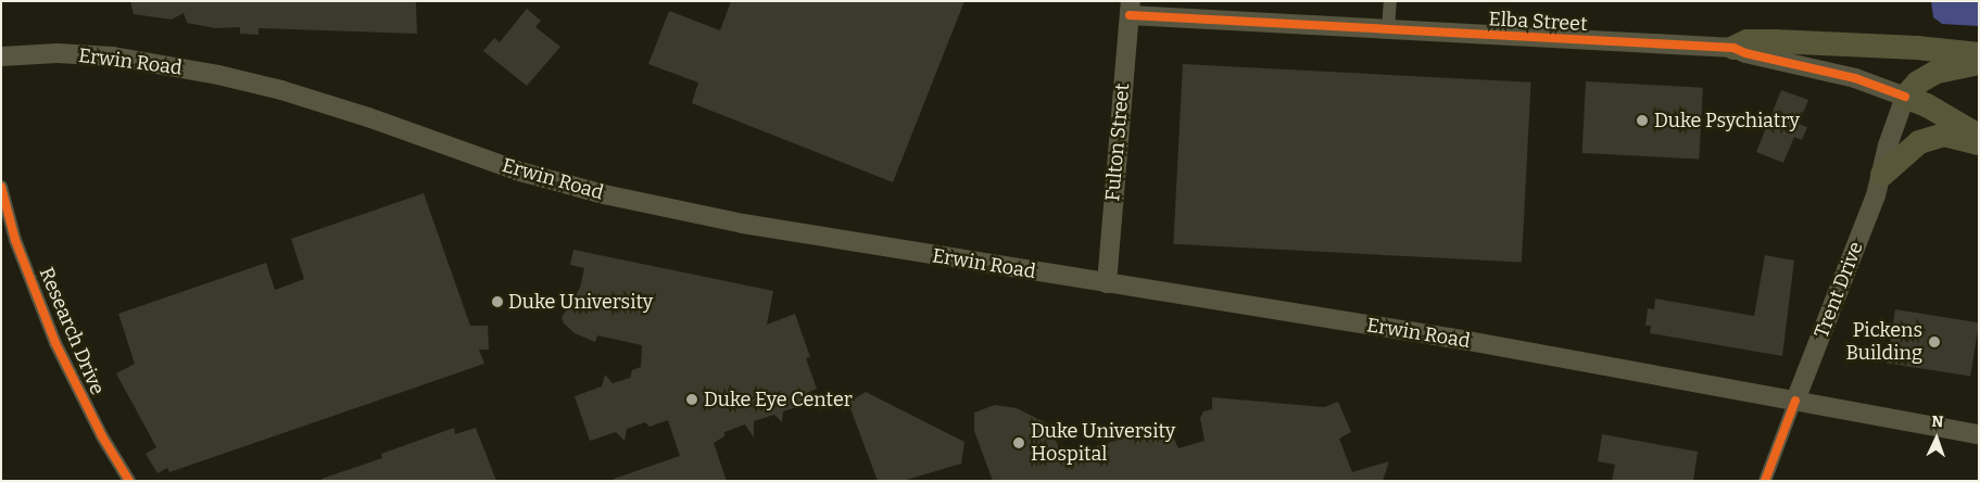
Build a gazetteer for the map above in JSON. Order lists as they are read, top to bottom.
{
  "streets": {
    "main road": [
      "Elba Street",
      "Erwin Road",
      "Fulton Street",
      "Trent Drive"
    ],
    "street": ["Research Drive"]
  },
  "crossings": [
    ["Elba Street", "Fulton Street"],
    ["Elba Street", "Trent Drive"],
    ["Erwin Road", "Fulton Street"],
    ["Erwin Road", "Trent Drive"]
  ],
  "places": [
    "Duke Psychiatry",
    "Duke University",
    "Pickens Building",
    "Duke Eye Center",
    "Duke University Hospital"
  ],
  "north": "top"
}
